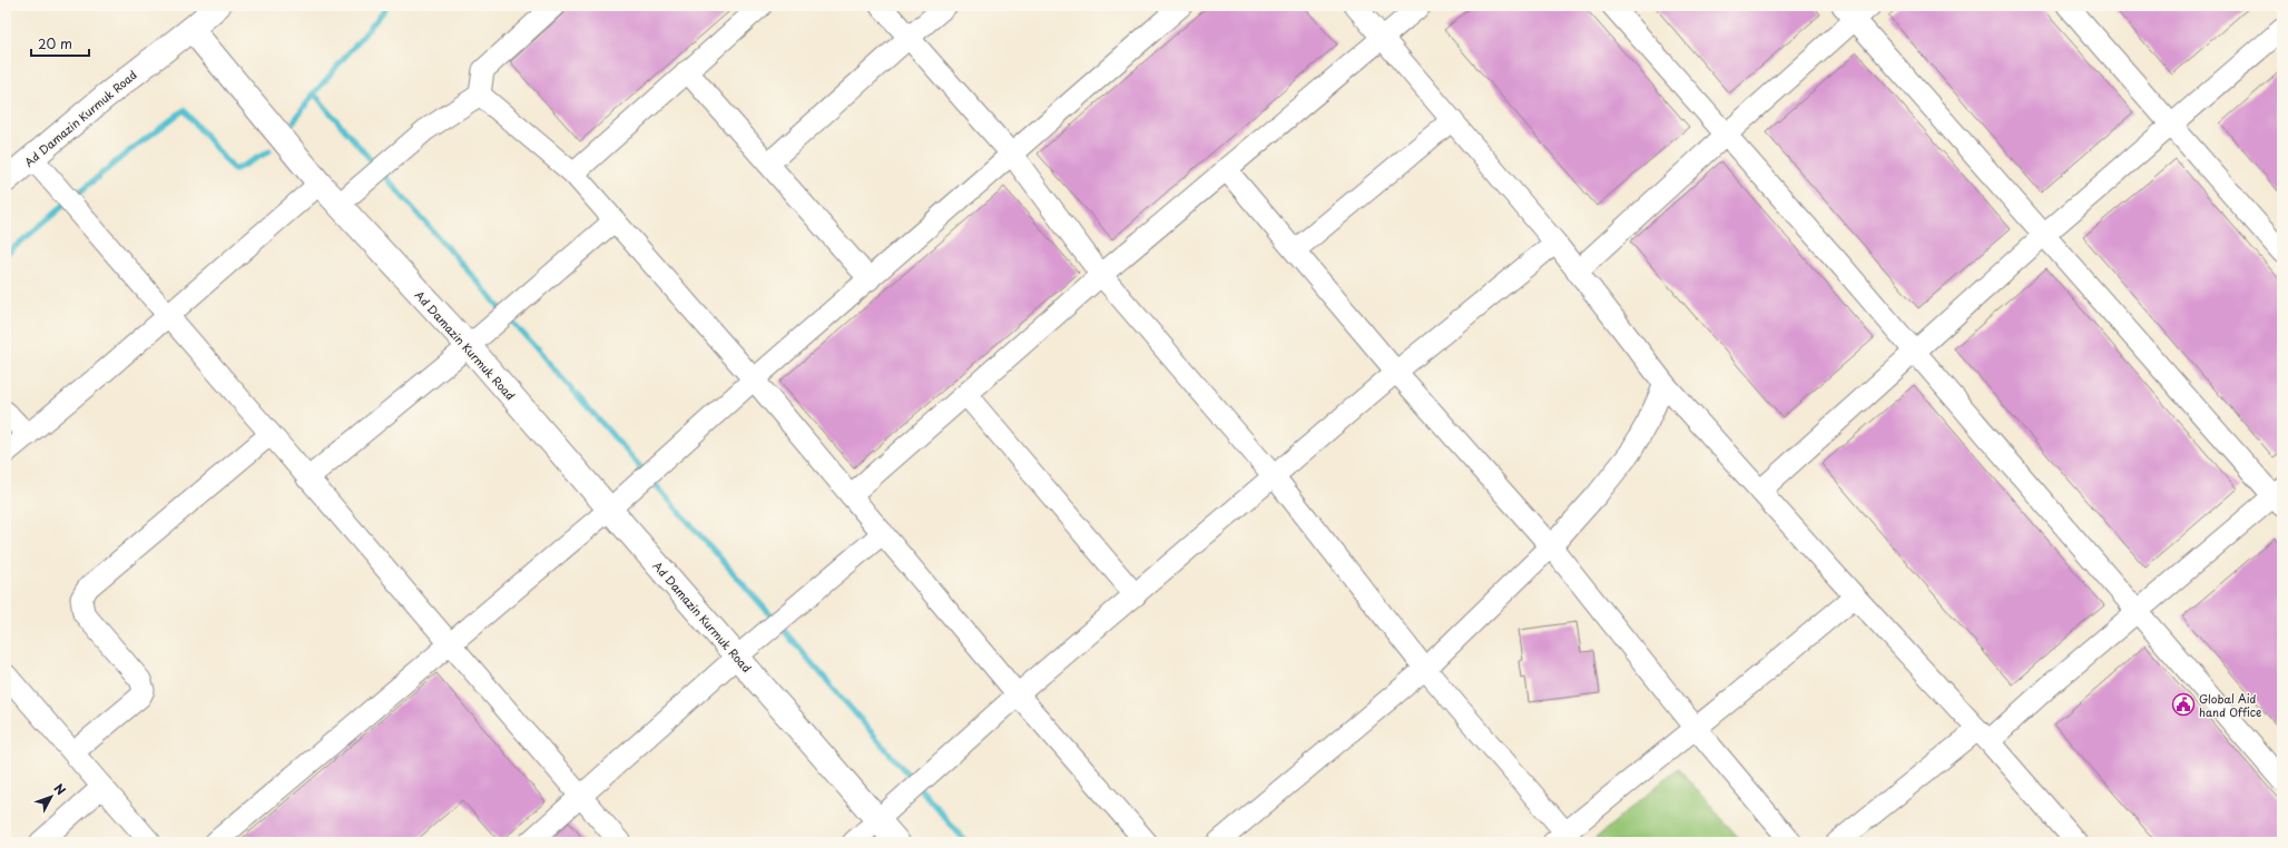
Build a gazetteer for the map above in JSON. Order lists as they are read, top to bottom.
{
  "streets": {
    "main road": ["Ad Damazin Kurmuk Road"]
  },
  "places": {
    "public building": ["Global Aid hand Office"]
  },
  "scale_bar": "20 m",
  "north": "top right"
}
